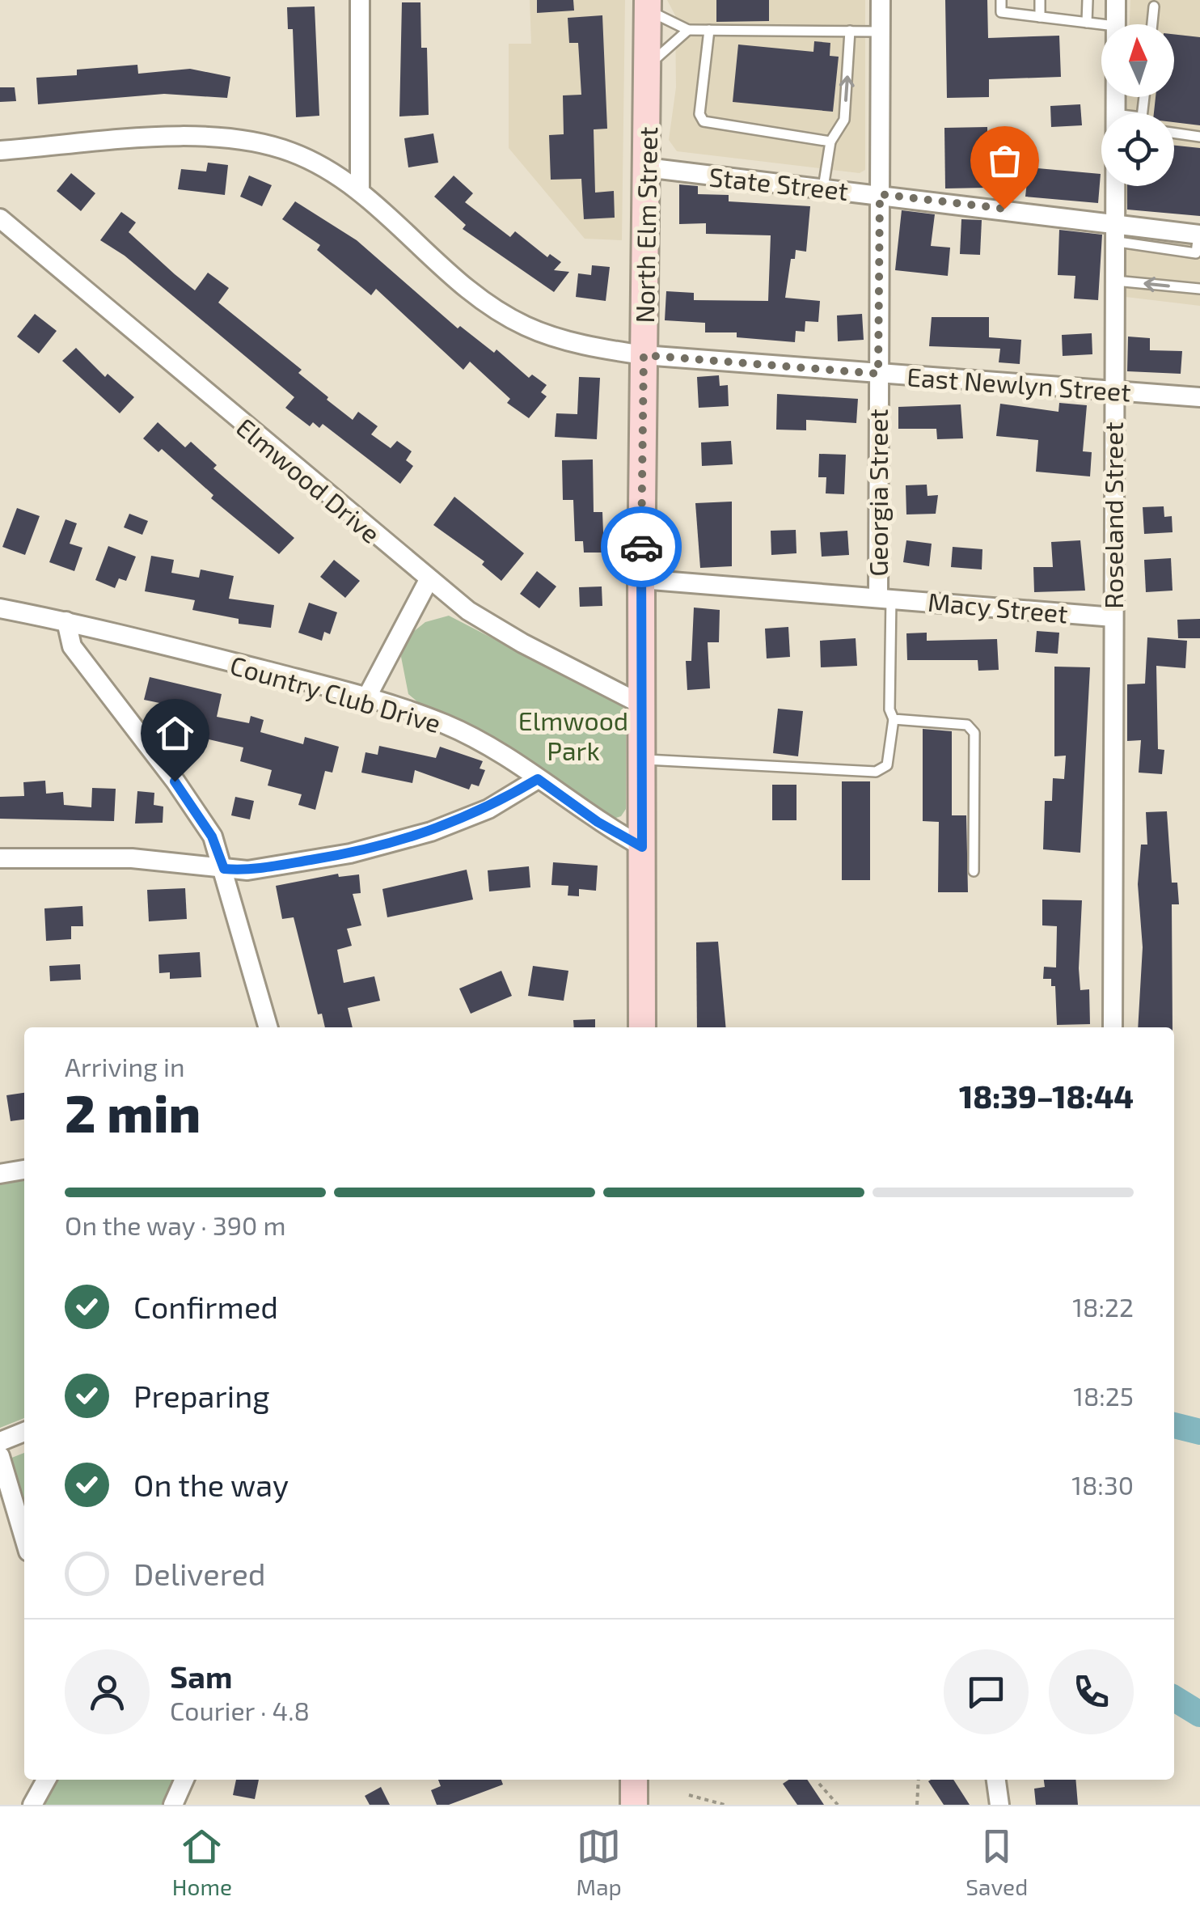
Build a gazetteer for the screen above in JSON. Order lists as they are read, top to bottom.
{
  "streets": {
    "main road": ["North Elm Street"],
    "street": [
      "State Street",
      "East Newlyn Street",
      "Elmwood Drive",
      "Georgia Street",
      "Roseland Street",
      "Macy Street",
      "Country Club Drive"
    ]
  },
  "crossings": [
    ["State Street", "North Elm Street"],
    ["State Street", "Georgia Street"],
    ["State Street", "Roseland Street"],
    ["North Elm Street", "East Newlyn Street"],
    ["North Elm Street", "Elmwood Drive"],
    ["North Elm Street", "Macy Street"],
    ["North Elm Street", "Country Club Drive"],
    ["East Newlyn Street", "Georgia Street"],
    ["East Newlyn Street", "Roseland Street"],
    ["Georgia Street", "Macy Street"],
    ["Roseland Street", "Macy Street"]
  ],
  "parks": ["Elmwood Park"],
  "north": "top",
  "page": {
    "heading": ["2 min", "Arriving in", "18:39–18:44"],
    "panel": ["Sam", "Courier · 4.8"],
    "bar": "On the way · 390 m",
    "list": [
      ["Confirmed", "18:22"],
      ["Preparing", "18:25"],
      ["On the way", "18:30"],
      "Delivered"
    ],
    "tabs": ["Home", "Map", "Saved"]
  }
}
